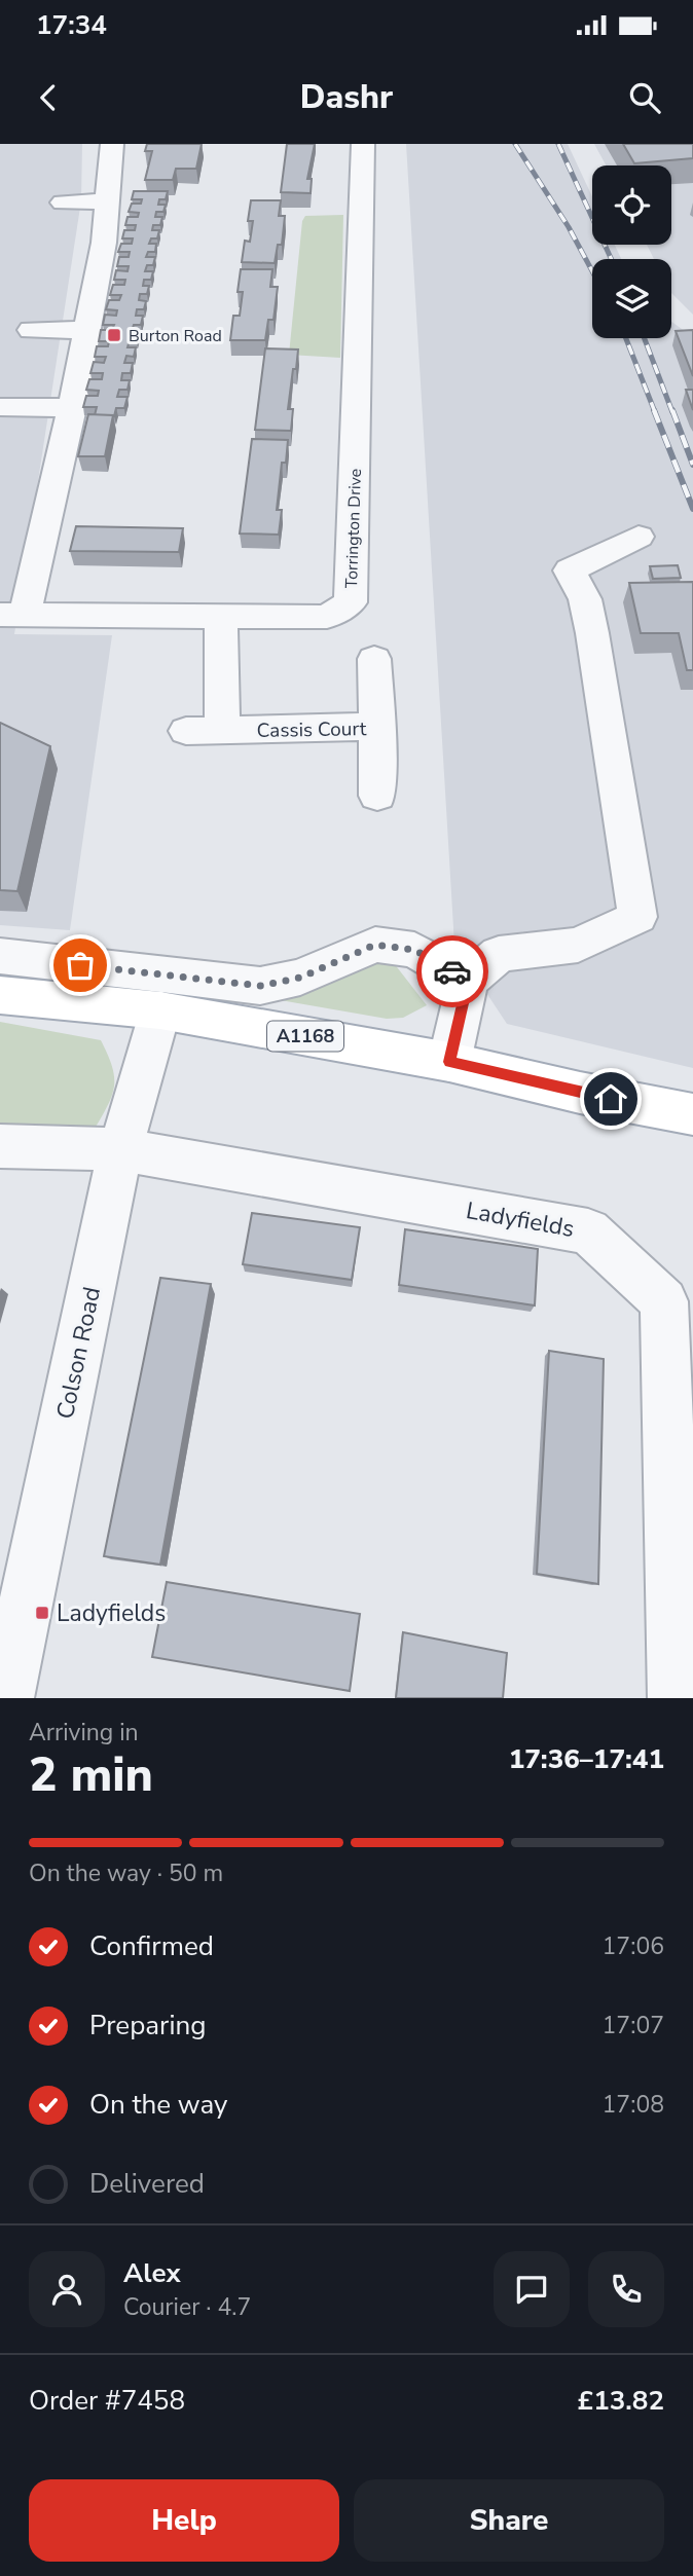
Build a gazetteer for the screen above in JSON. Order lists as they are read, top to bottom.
{
  "streets": {
    "main road": ["A1168"],
    "street": [
      "Torrington Drive",
      "Cassis Court",
      "Ladyfields",
      "Colson Road"
    ]
  },
  "crossings": [
    ["A1168", "Colson Road"],
    ["Ladyfields", "Colson Road"]
  ],
  "places": {
    "transit": ["Burton Road", "Ladyfields"]
  },
  "page": {
    "status": "17:34",
    "header": "Dashr",
    "heading": ["2 min", "Arriving in", "17:36–17:41"],
    "panel": [
      "Alex",
      "Courier · 4.7",
      "Order #7458",
      "£13.82"
    ],
    "bar": "On the way · 50 m",
    "list": [
      ["Confirmed", "17:06"],
      ["Preparing", "17:07"],
      ["On the way", "17:08"],
      "Delivered"
    ],
    "buttons": ["Help", "Share"]
  }
}
